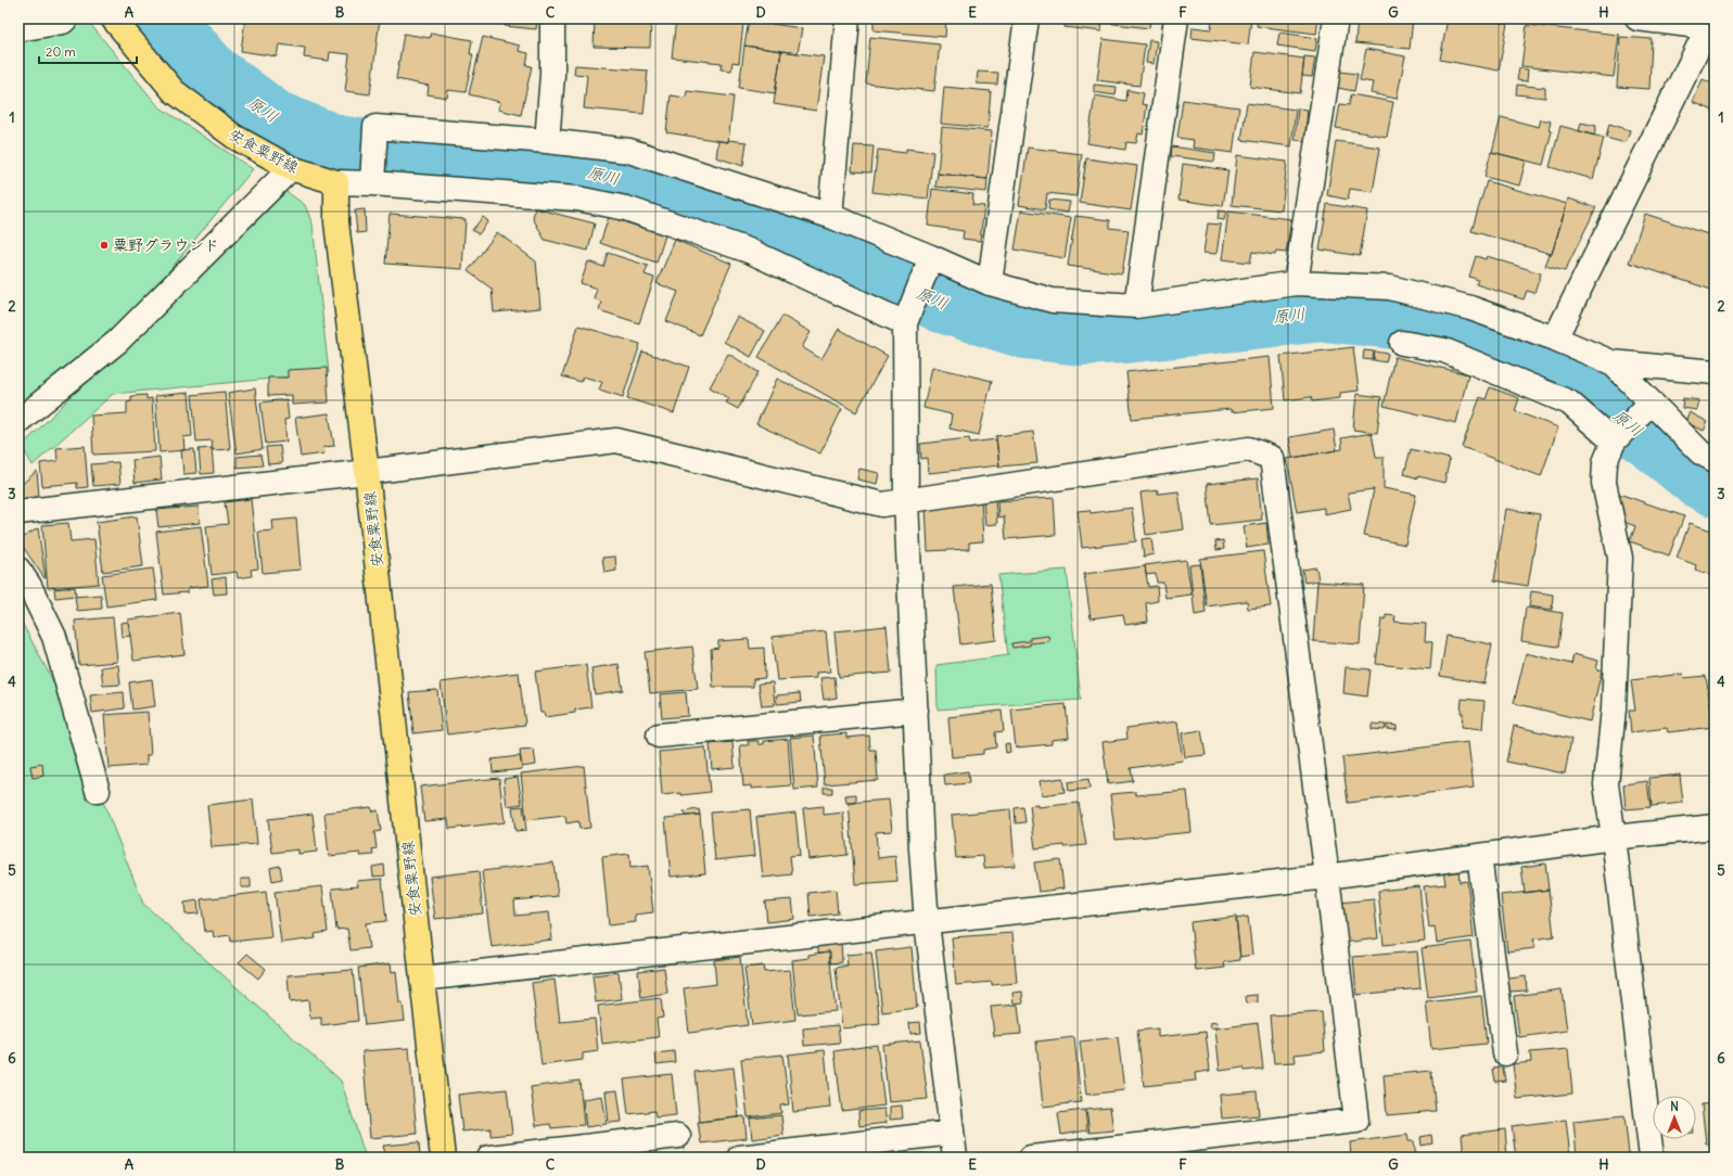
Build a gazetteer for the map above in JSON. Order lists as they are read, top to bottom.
{
  "streets": {
    "main road": ["安食粟野線"]
  },
  "water": ["原川"],
  "places": ["粟野グラウンド"],
  "scale_bar": "20 m",
  "north": "top",
  "grid": {
    "columns": [
      "A",
      "B",
      "C",
      "D",
      "E",
      "F",
      "G",
      "H"
    ],
    "rows": [
      "1",
      "2",
      "3",
      "4",
      "5",
      "6"
    ]
  }
}
